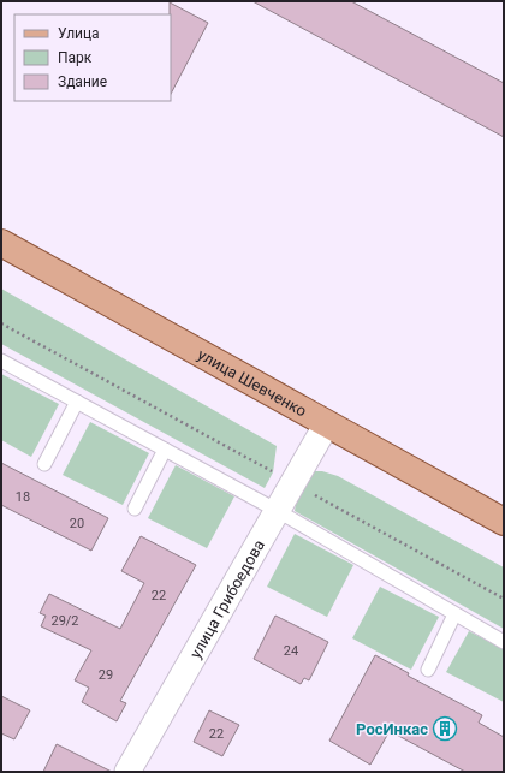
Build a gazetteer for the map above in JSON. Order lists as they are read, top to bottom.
{
  "streets": {
    "main road": ["улица Шевченко"],
    "street": ["улица Грибоедова"]
  },
  "crossings": [
    ["улица Шевченко", "улица Грибоедова"]
  ],
  "places": {
    "building": ["РосИнкас"]
  },
  "house_numbers": [
    "18",
    "20",
    "22",
    "29/2",
    "24",
    "29",
    "22"
  ],
  "legend": ["Улица", "Парк", "Здание"]
}
